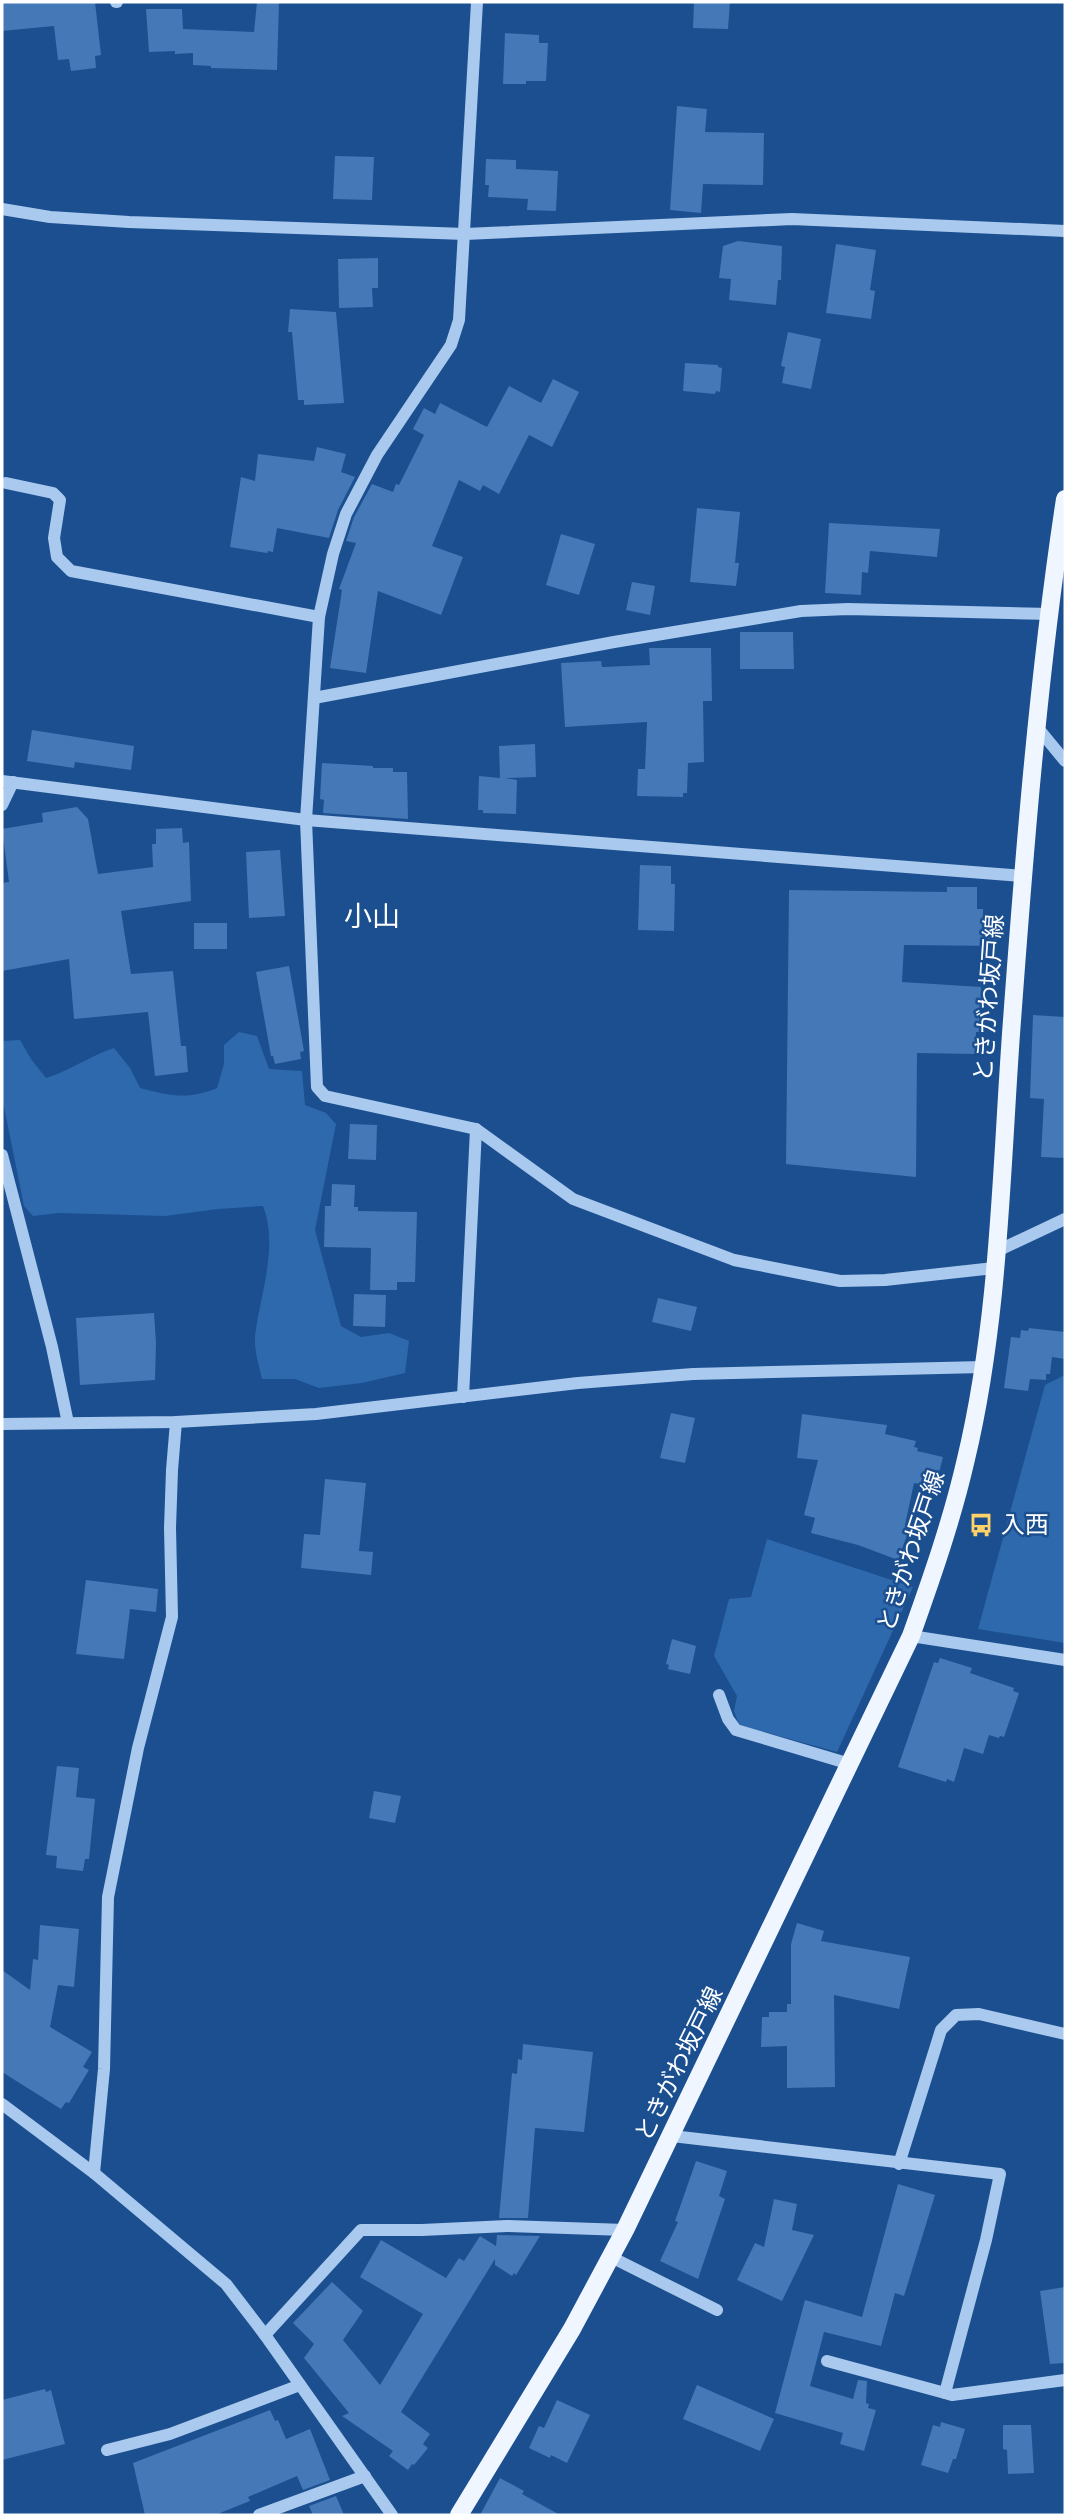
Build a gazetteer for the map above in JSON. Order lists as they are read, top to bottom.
{
  "streets": {
    "main road": ["ときがわ坂戸線"]
  },
  "districts": ["小山"],
  "places": {
    "bus stop": ["入西"]
  }
}
